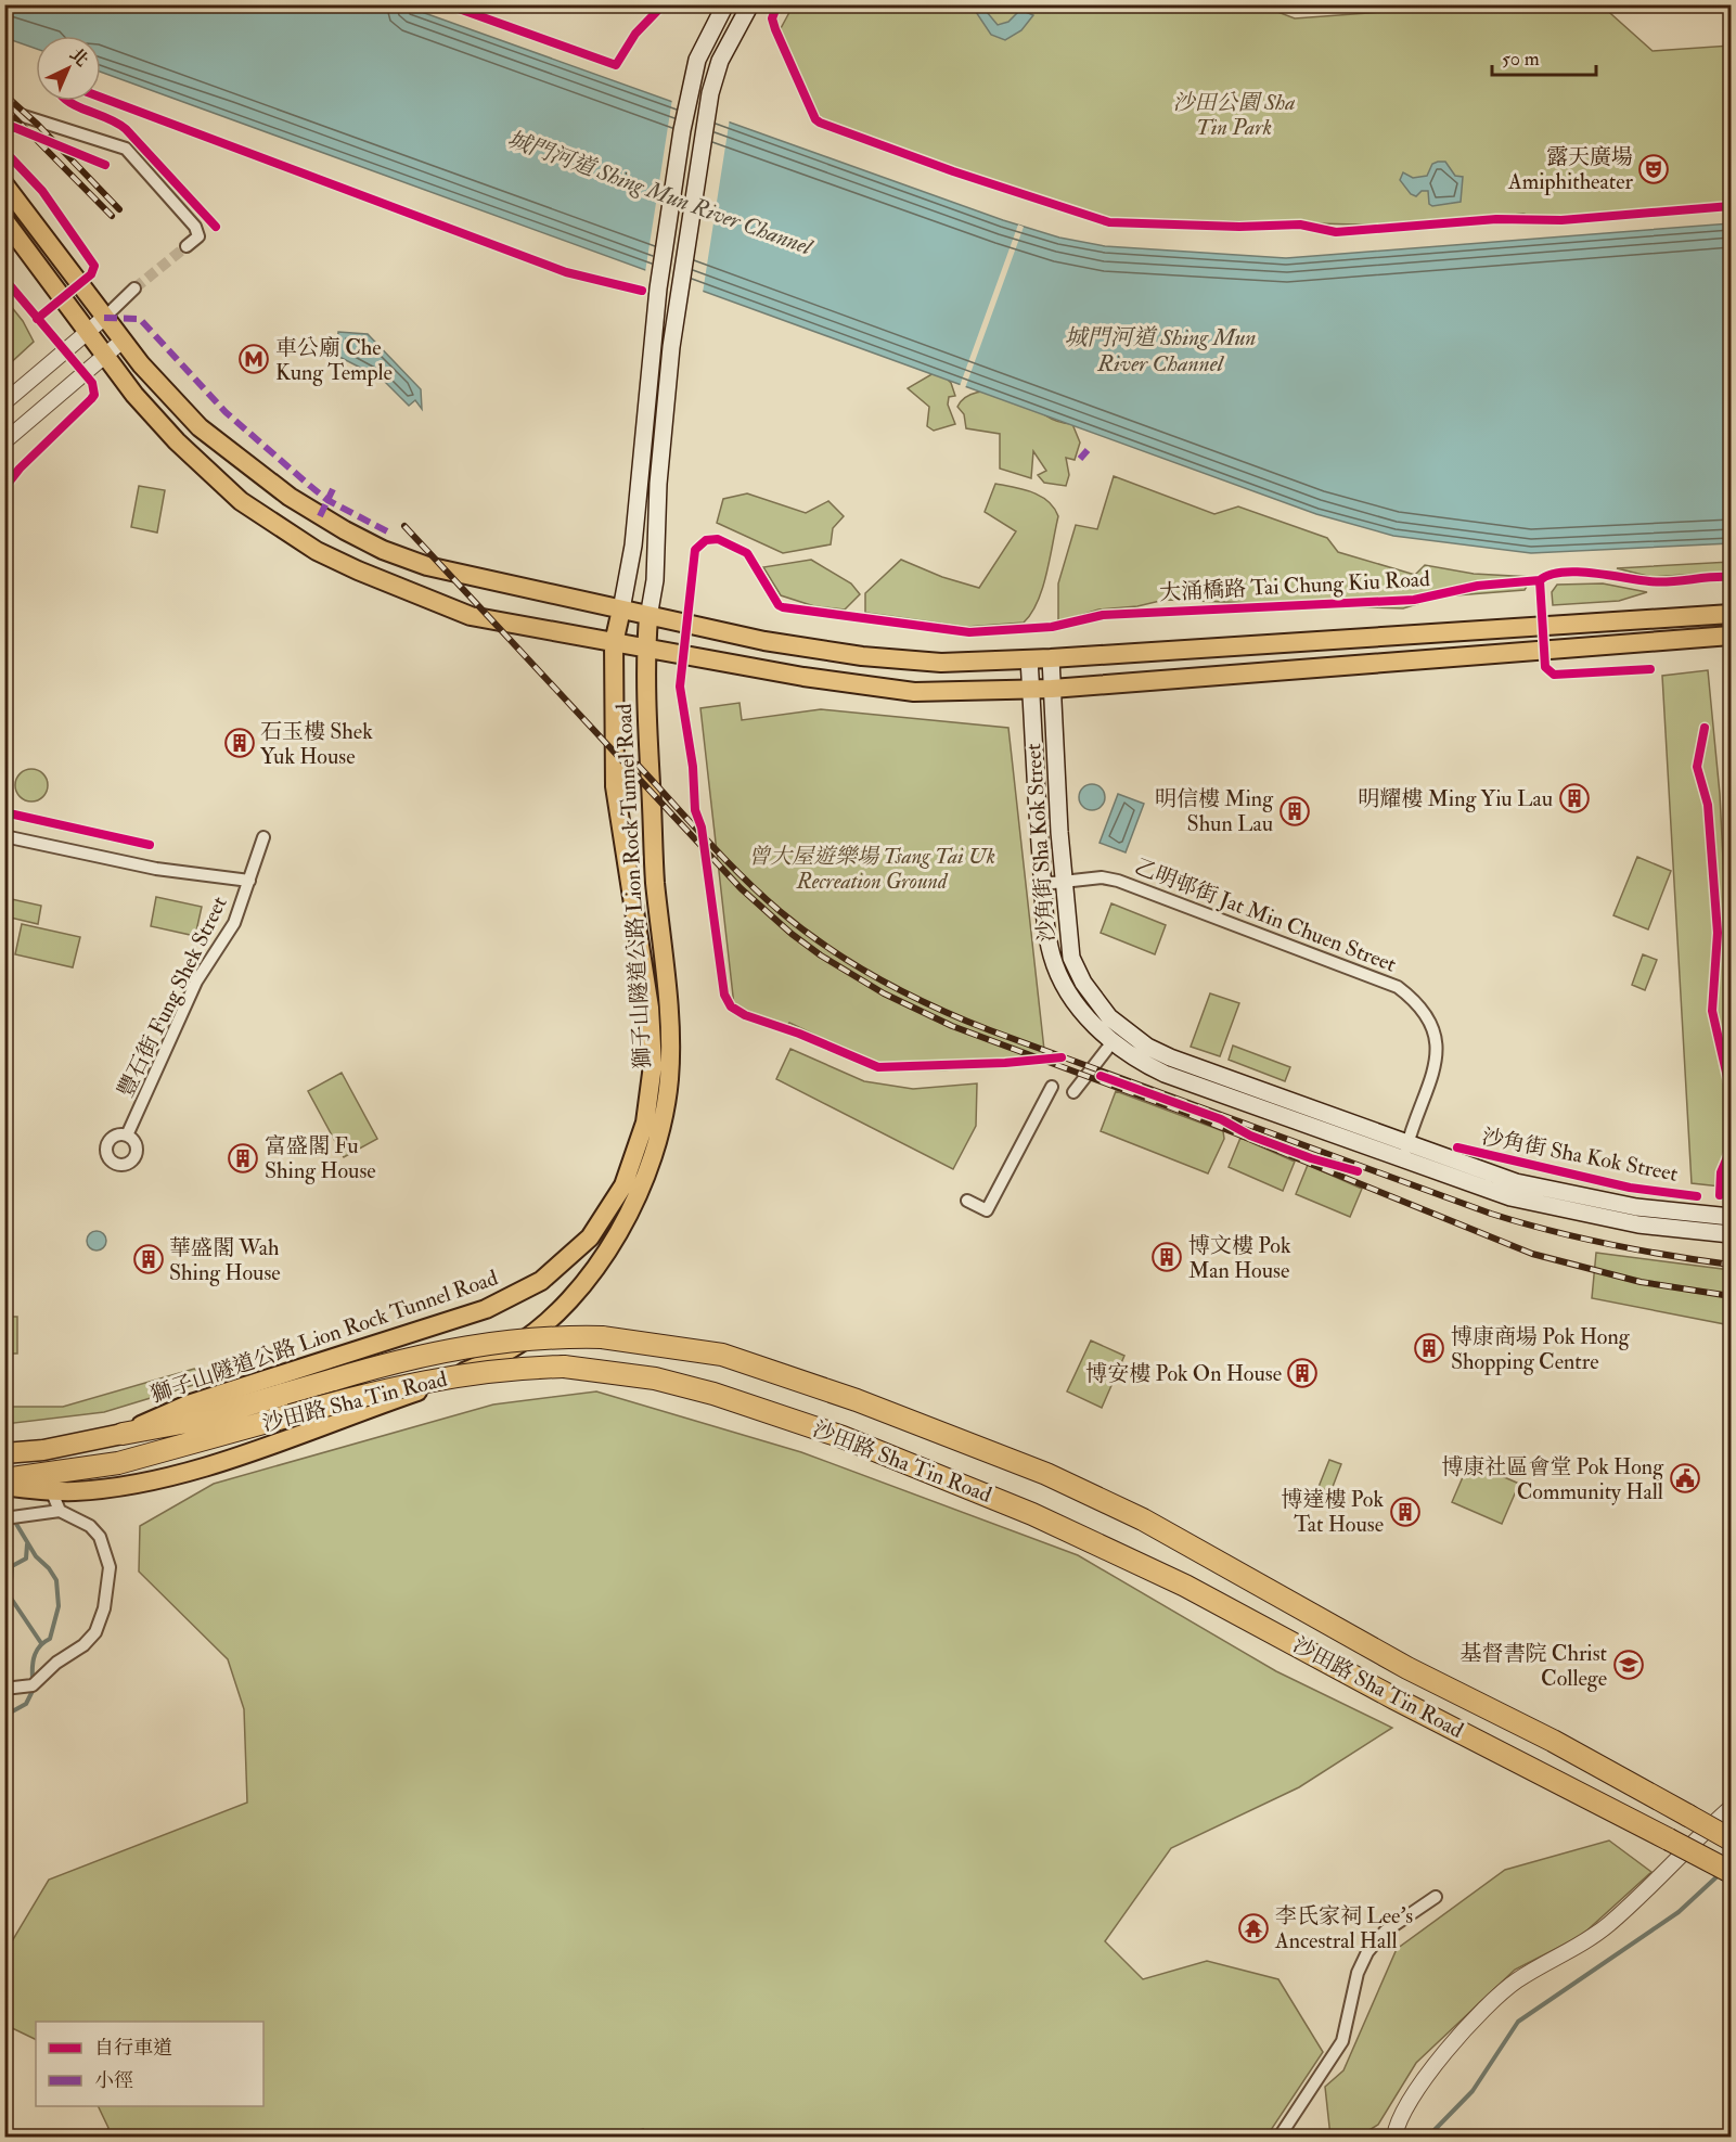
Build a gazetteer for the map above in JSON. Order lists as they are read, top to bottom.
{
  "streets": {
    "highway": ["獅子山隧道公路 Lion Rock Tunnel Road", "沙田路 Sha Tin Road"],
    "main road": ["沙角街 Sha Kok Street"],
    "street": ["乙明邨街 Jat Min Chuen Street", "豐石街 Fung Shek Street"],
    "cycle path": ["大涌橋路 Tai Chung Kiu Road"]
  },
  "crossings": [
    ["沙角街 Sha Kok Street", "乙明邨街 Jat Min Chuen Street"],
    ["獅子山隧道公路 Lion Rock Tunnel Road", "沙田路 Sha Tin Road"]
  ],
  "water": ["城門河道 Shing Mun River Channel"],
  "parks": ["沙田公園 Sha Tin Park", "曾大屋遊樂場 Tsang Tai Uk Recreation Ground"],
  "places": {
    "theatre": ["露天廣場 Amiphitheater"],
    "metro station": ["車公廟 Che Kung Temple"],
    "building": [
      "石玉樓 Shek Yuk House",
      "明耀樓 Ming Yiu Lau",
      "明信樓 Ming Shun Lau",
      "富盛閣 Fu Shing House",
      "博文樓 Pok Man House",
      "華盛閣 Wah Shing House",
      "博康商場 Pok Hong Shopping Centre",
      "博安樓 Pok On House",
      "博達樓 Pok Tat House"
    ],
    "public building": ["博康社區會堂 Pok Hong Community Hall"],
    "school or university": ["基督書院 Christ College"],
    "temple": ["李氏家祠 Lee's Ancestral Hall"]
  },
  "legend": ["自行車道", "小徑"],
  "scale_bar": "50 m",
  "north": "top right"
}
